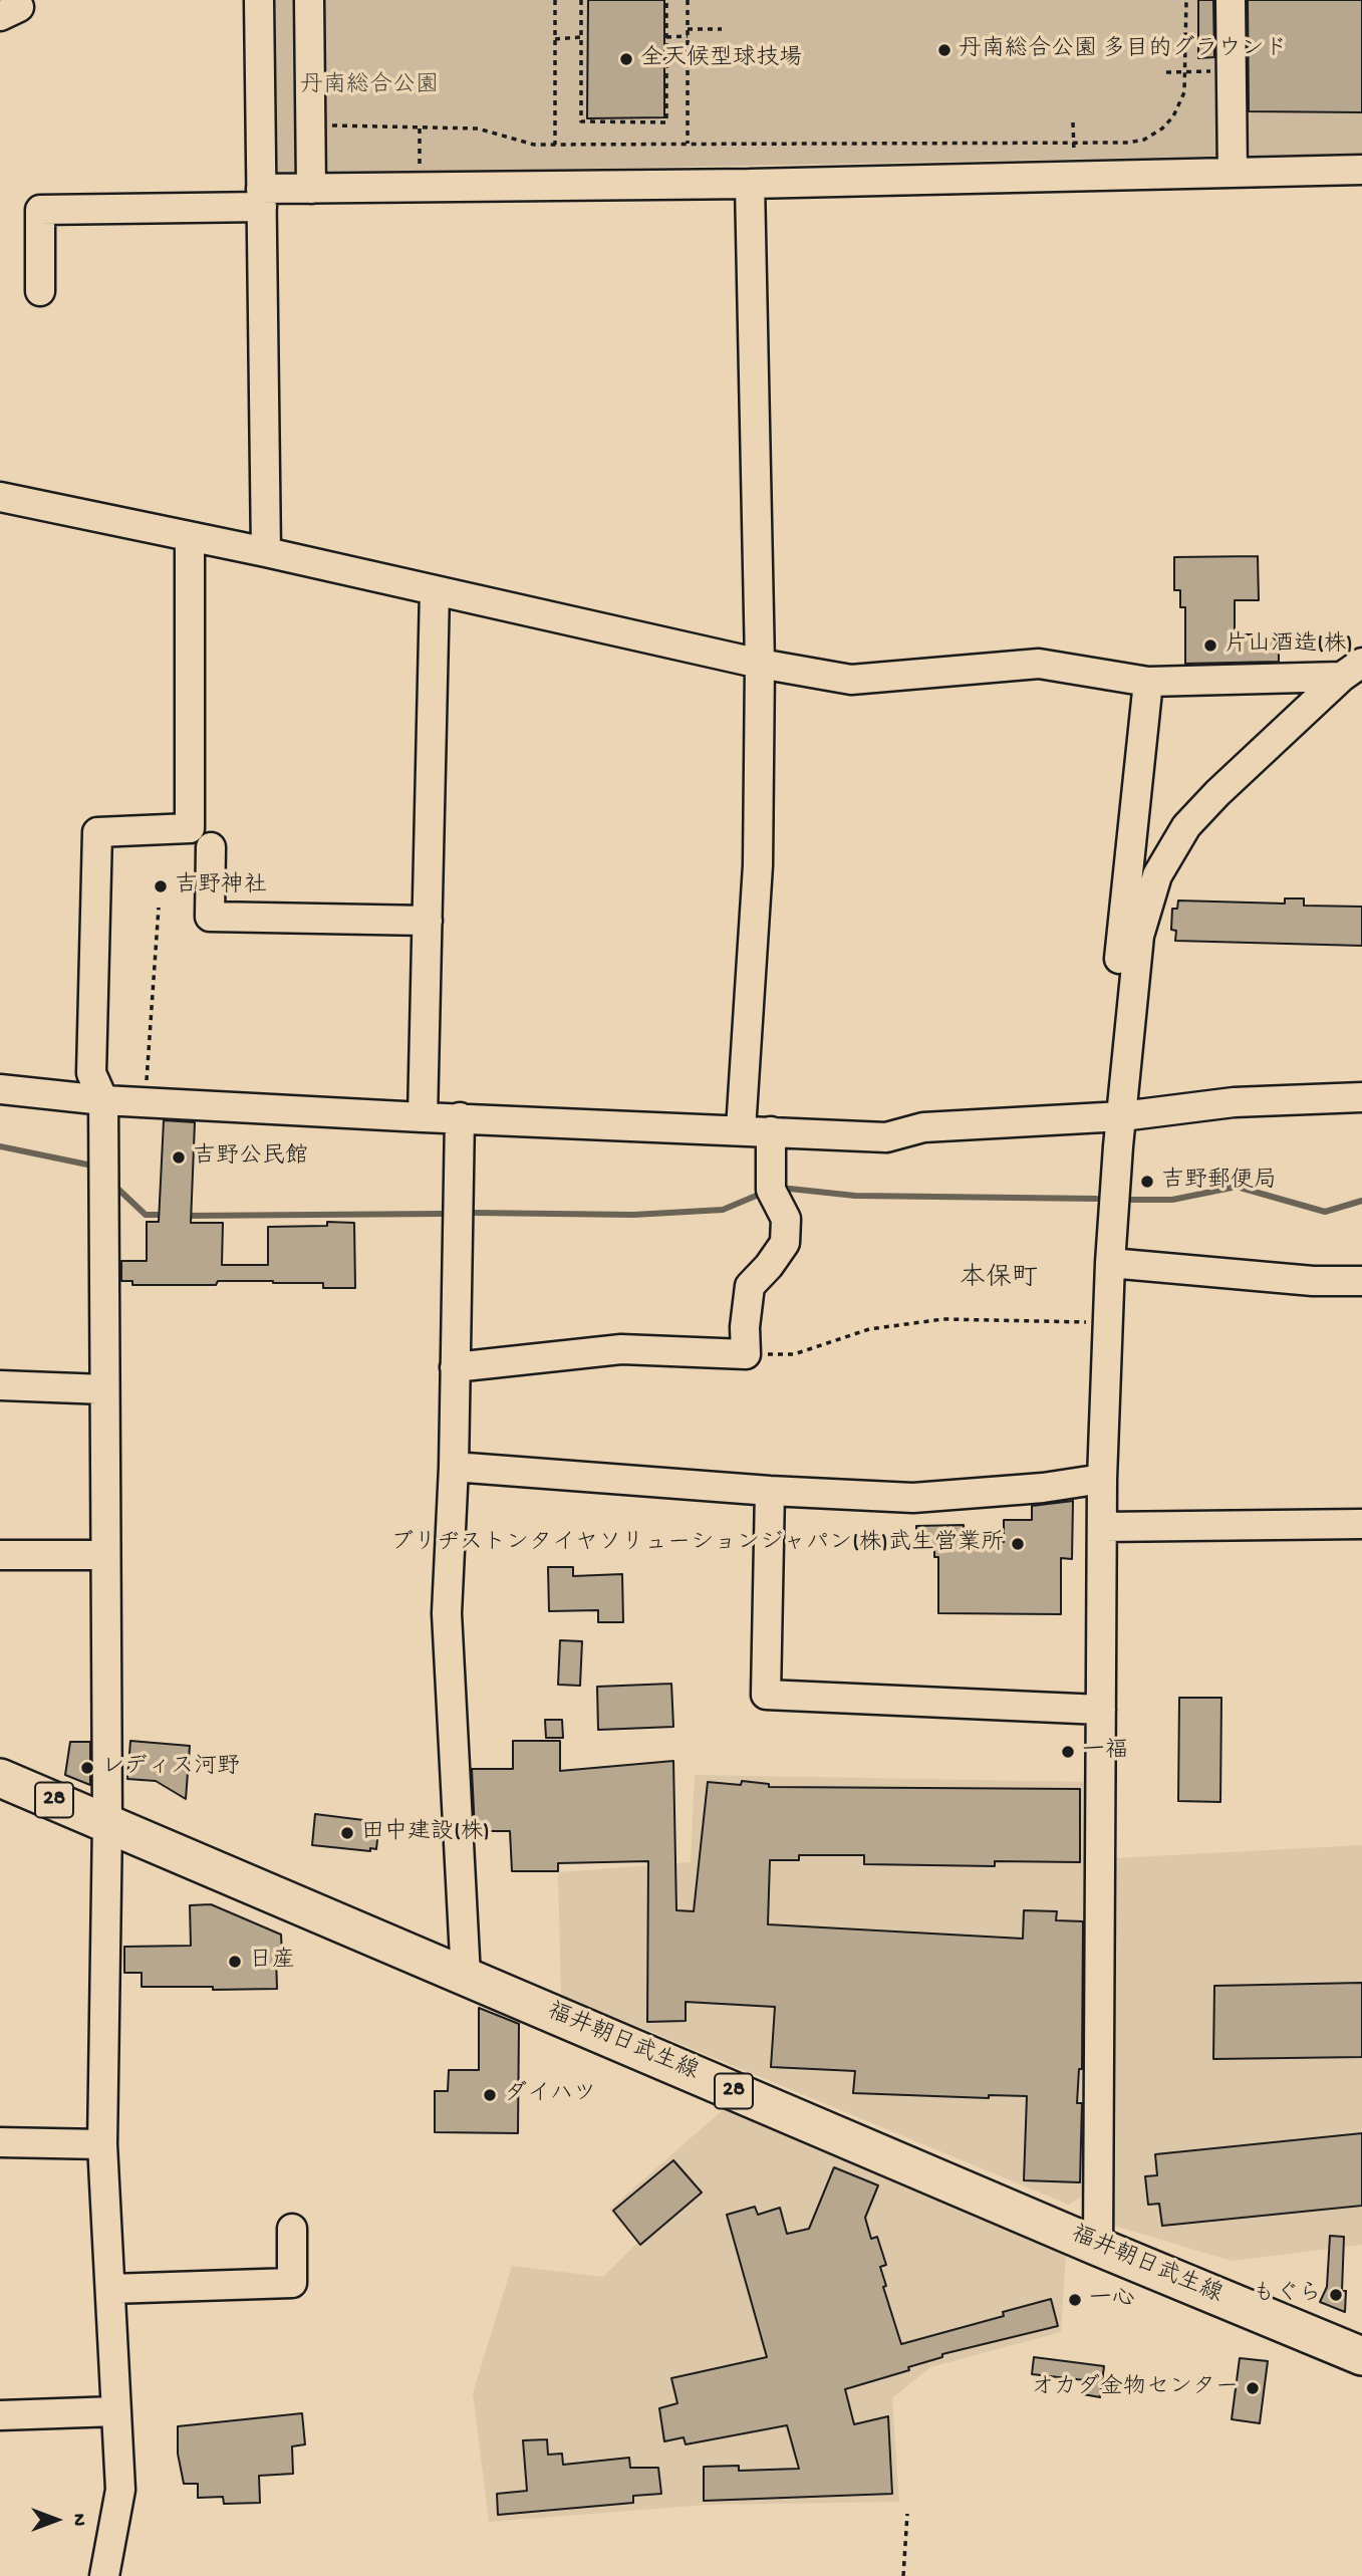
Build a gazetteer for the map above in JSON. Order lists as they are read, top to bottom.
{
  "streets": {
    "main road": ["28", "福井朝日武生線"]
  },
  "districts": ["本保町"],
  "parks": ["丹南総合公園"],
  "places": [
    "丹南総合公園 多目的グラウンド",
    "全天候型球技場",
    "片山酒造(株)",
    "吉野神社",
    "吉野公民館",
    "吉野郵便局",
    "ブリヂストンタイヤソリューションジャパン(株)武生営業所",
    "一福",
    "レディス河野",
    "田中建設(株)",
    "日産",
    "ダイハツ",
    "もぐら",
    "一心",
    "オカダ金物センター"
  ],
  "north": "right"
}
